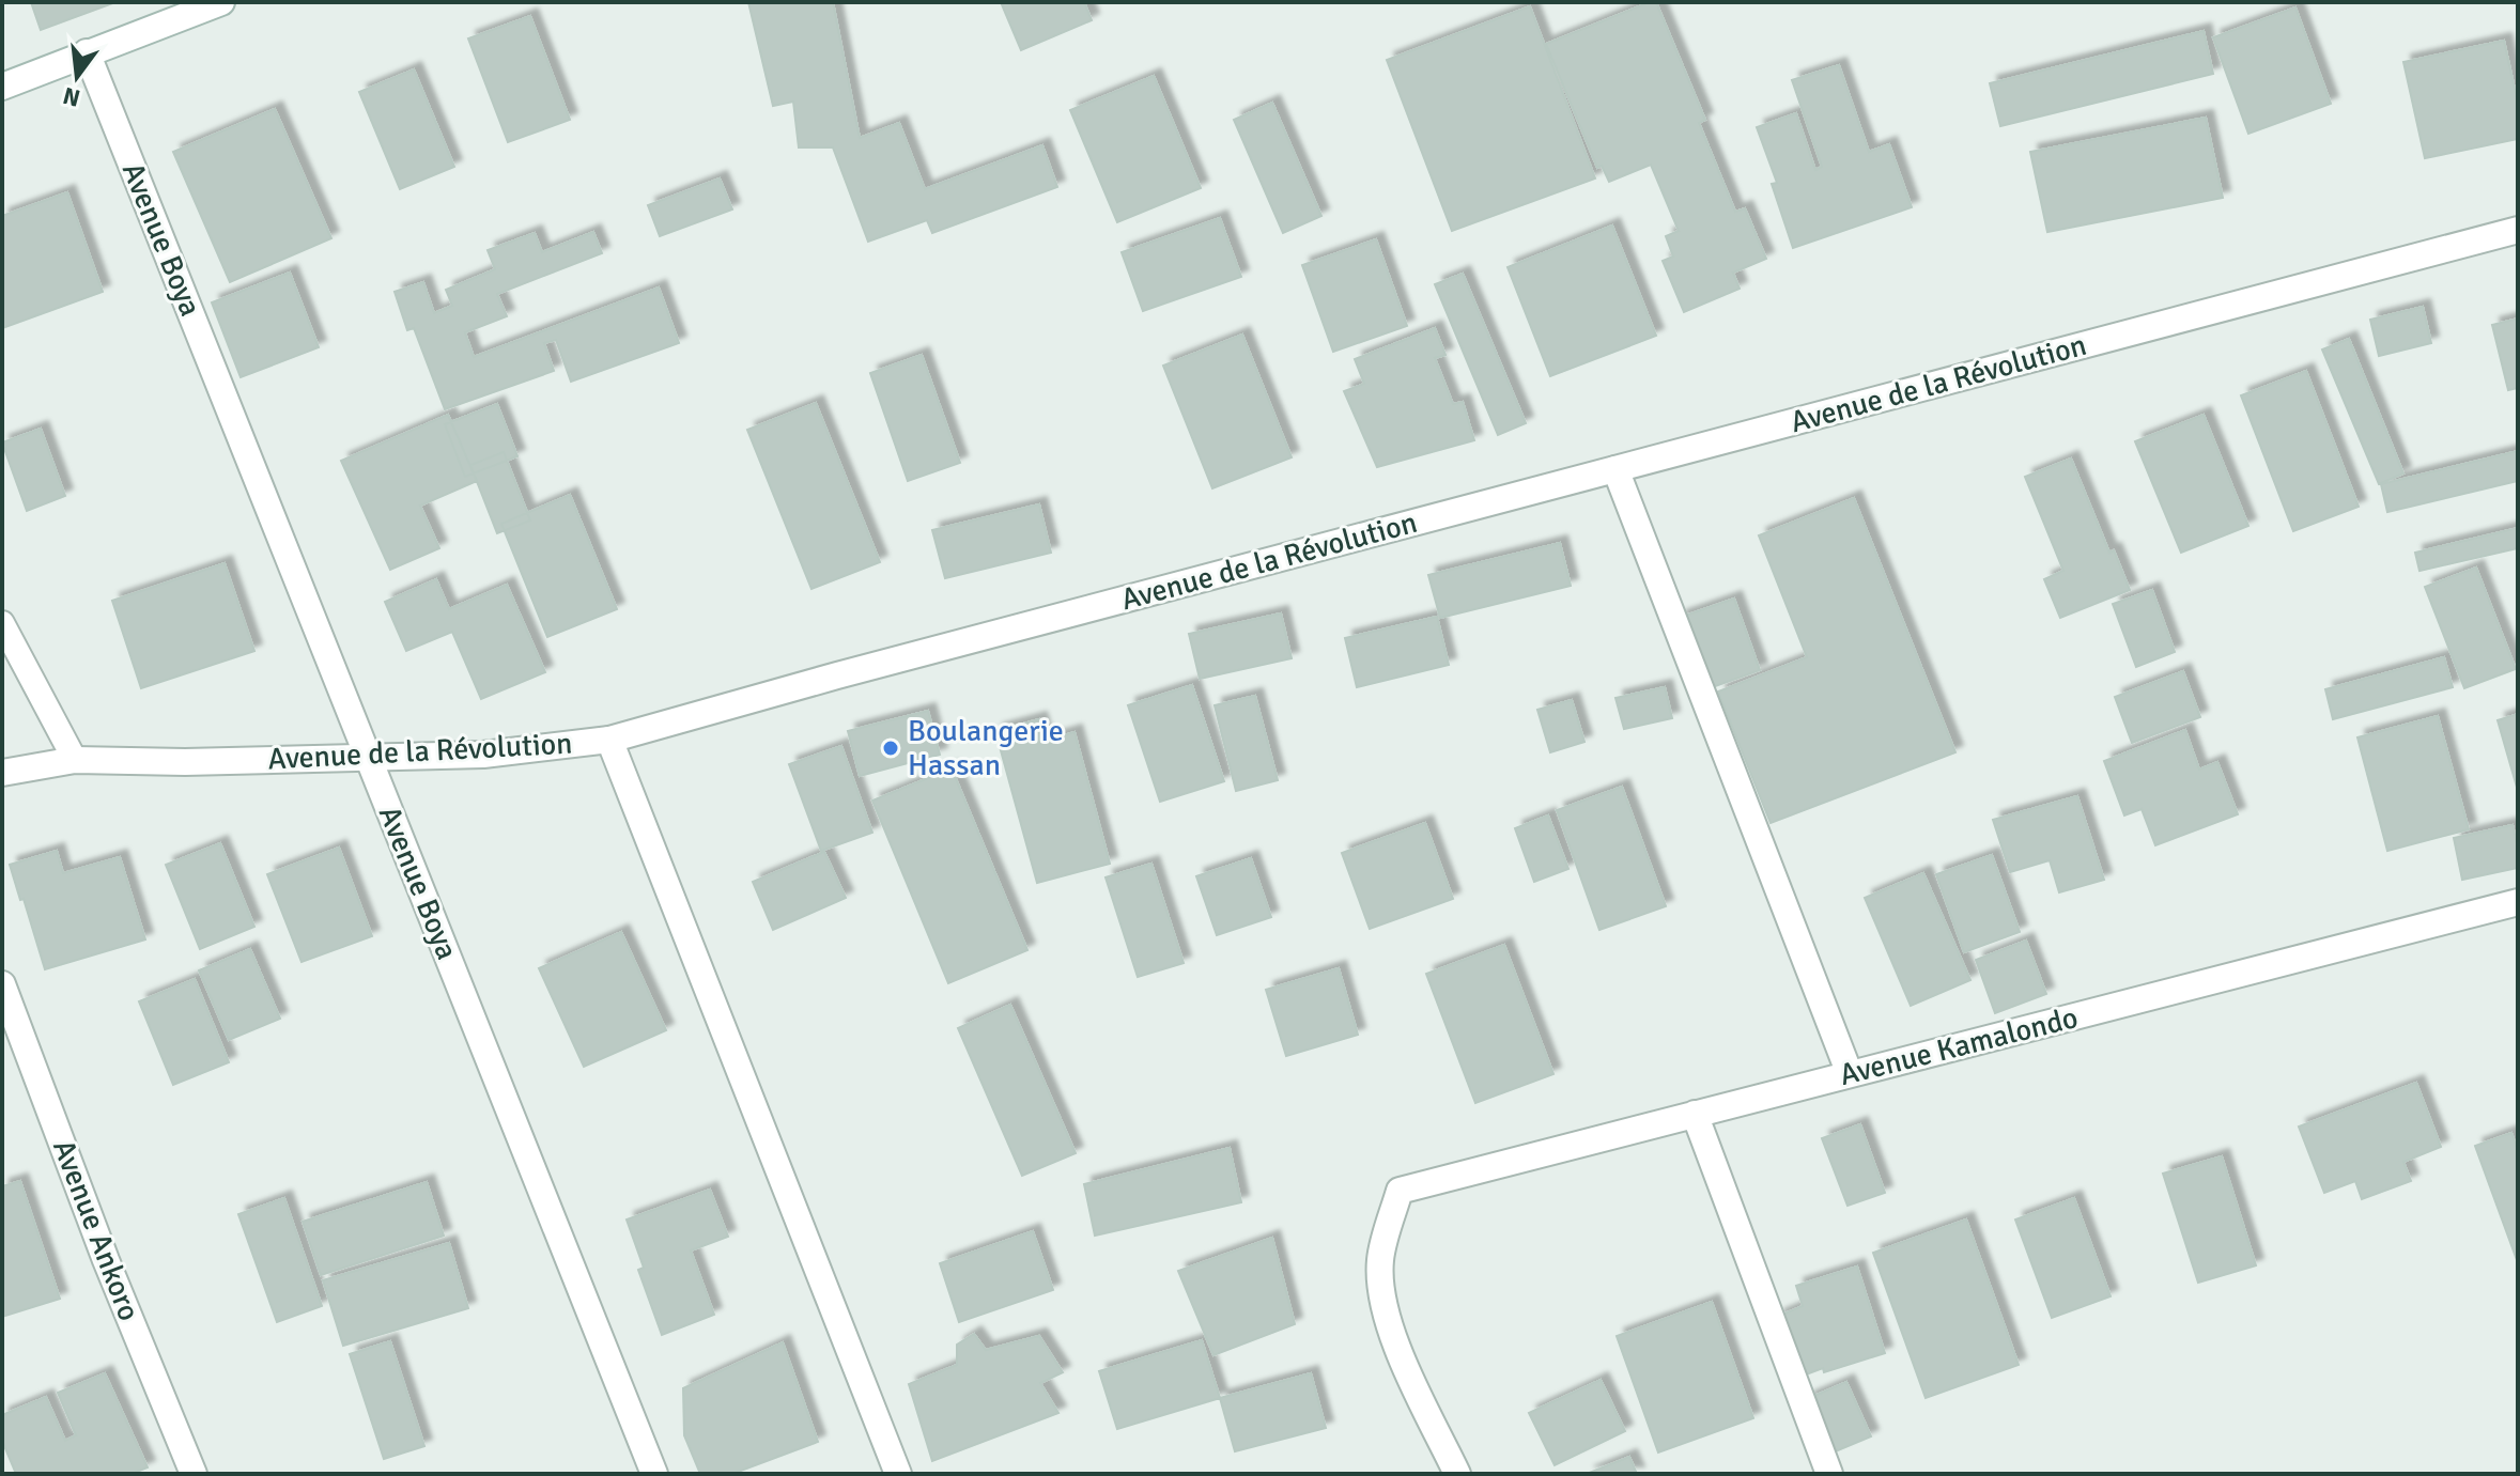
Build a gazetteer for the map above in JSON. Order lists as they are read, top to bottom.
{
  "streets": {
    "street": [
      "Avenue Boya",
      "Avenue de la Révolution",
      "Avenue Kamalondo",
      "Avenue Ankoro"
    ]
  },
  "crossings": [
    ["Avenue Boya", "Avenue de la Révolution"]
  ],
  "places": ["Boulangerie Hassan"],
  "north": "bottom"
}
